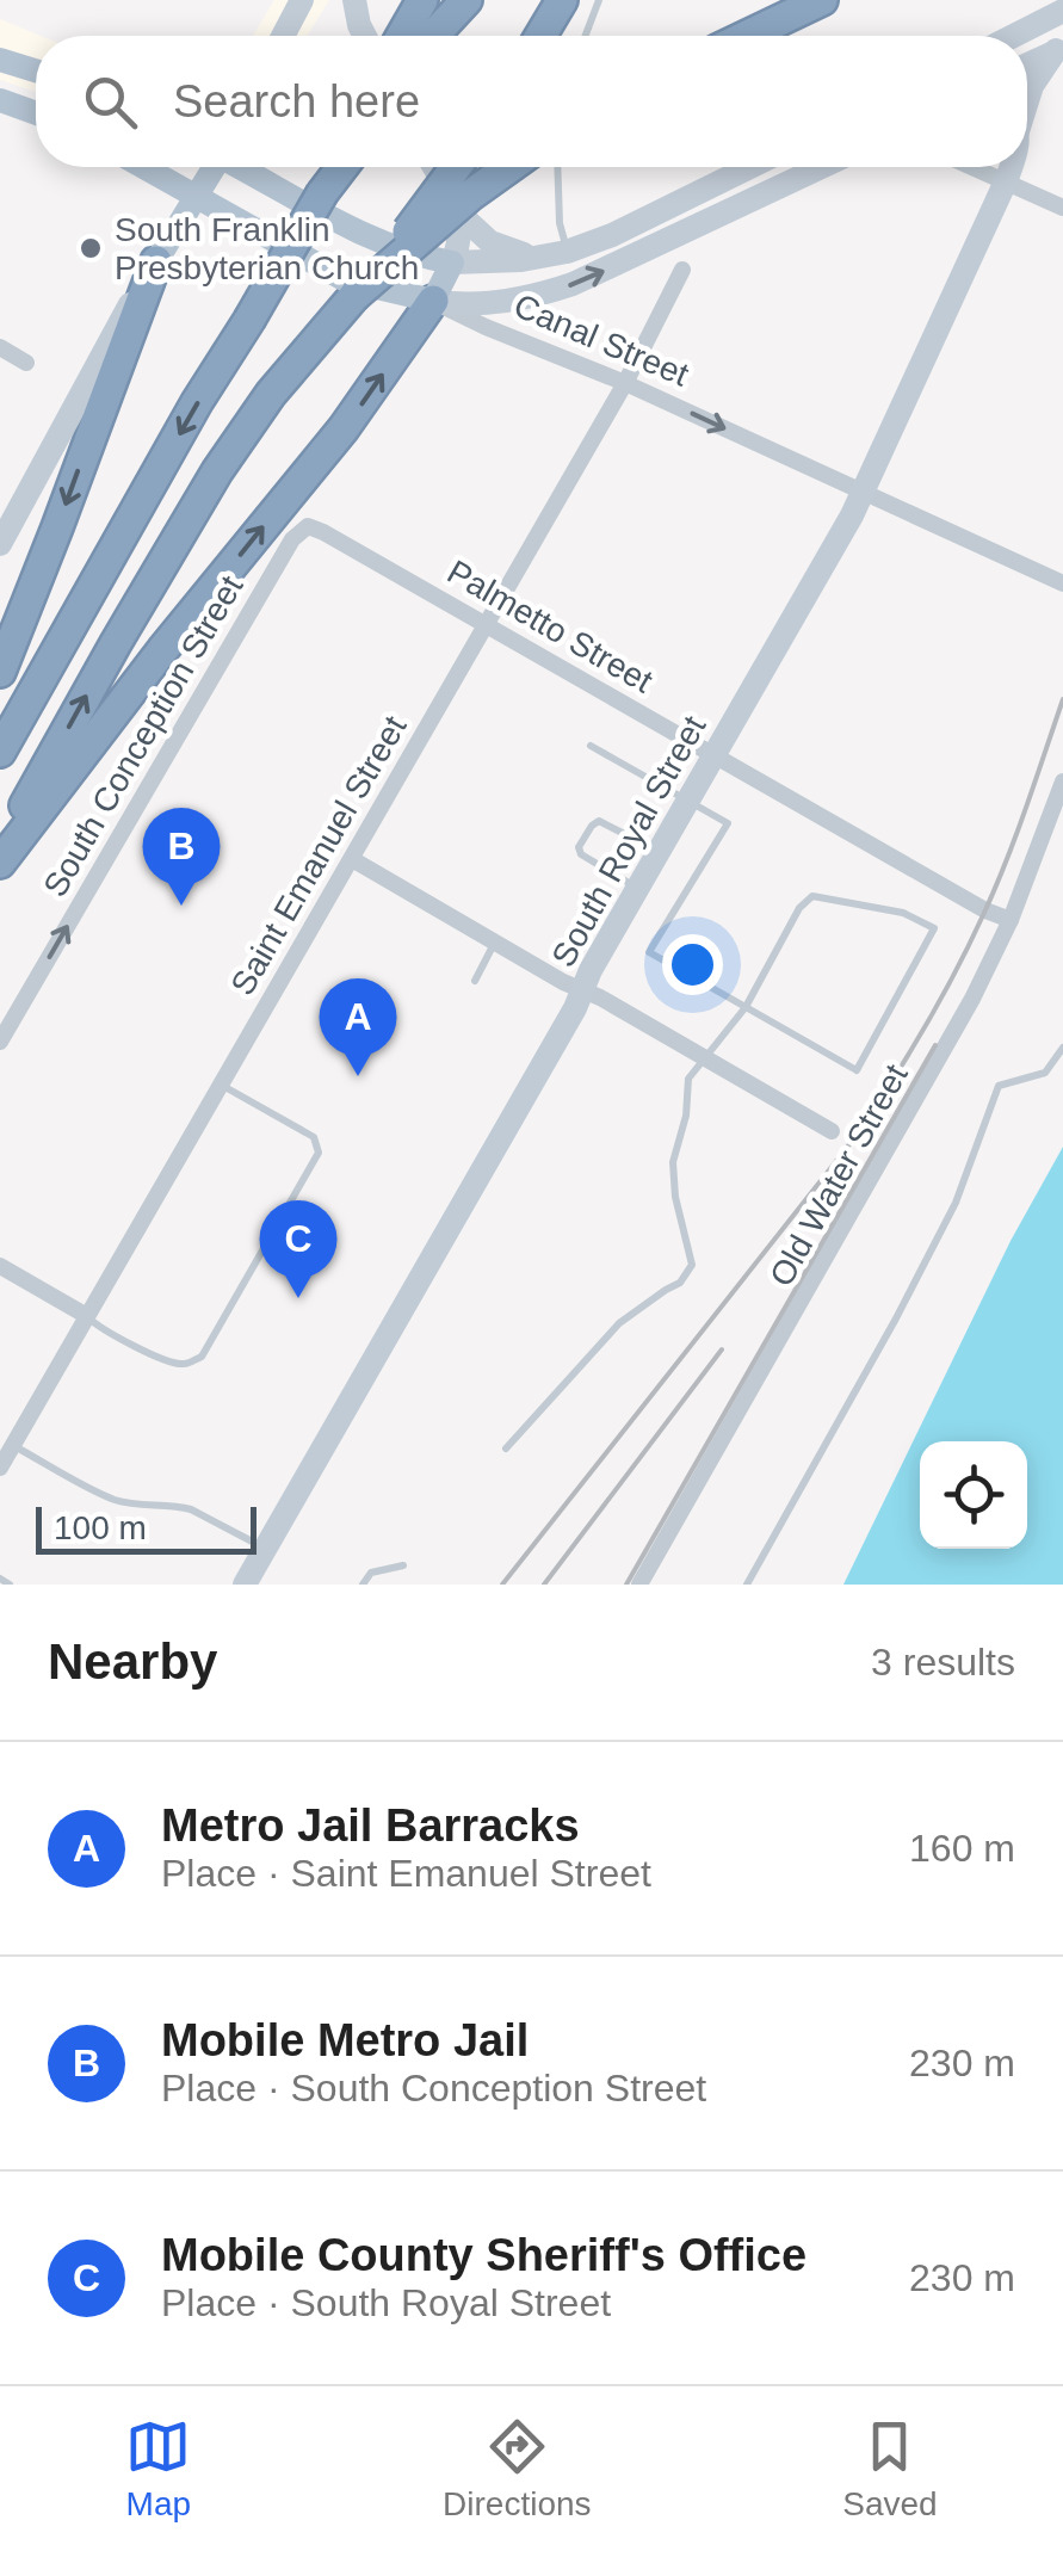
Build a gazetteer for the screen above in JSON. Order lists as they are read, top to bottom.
{
  "streets": {
    "main road": ["Canal Street"],
    "street": [
      "Palmetto Street",
      "South Conception Street",
      "South Royal Street",
      "Saint Emanuel Street",
      "Old Water Street"
    ]
  },
  "crossings": [
    ["Canal Street", "South Royal Street"],
    ["Canal Street", "Saint Emanuel Street"],
    ["Palmetto Street", "South Conception Street"],
    ["Palmetto Street", "South Royal Street"],
    ["Palmetto Street", "Saint Emanuel Street"],
    ["Palmetto Street", "Old Water Street"]
  ],
  "one_way": ["South Conception Street"],
  "places": ["South Franklin Presbyterian Church"],
  "scale_bar": "100 m",
  "page": {
    "search": "Search here",
    "pins": ["B", "A", "C"],
    "scale": "100 m",
    "heading": ["Nearby", "3 results"],
    "list": [
      {
        "mark": "A",
        "name": "Metro Jail Barracks",
        "note": "Place · Saint Emanuel Street",
        "value": "160 m"
      },
      {
        "mark": "B",
        "name": "Mobile Metro Jail",
        "note": "Place · South Conception Street",
        "value": "230 m"
      },
      {
        "mark": "C",
        "name": "Mobile County Sheriff's Office",
        "note": "Place · South Royal Street",
        "value": "230 m"
      }
    ],
    "nav": ["Map", "Directions", "Saved"]
  }
}
